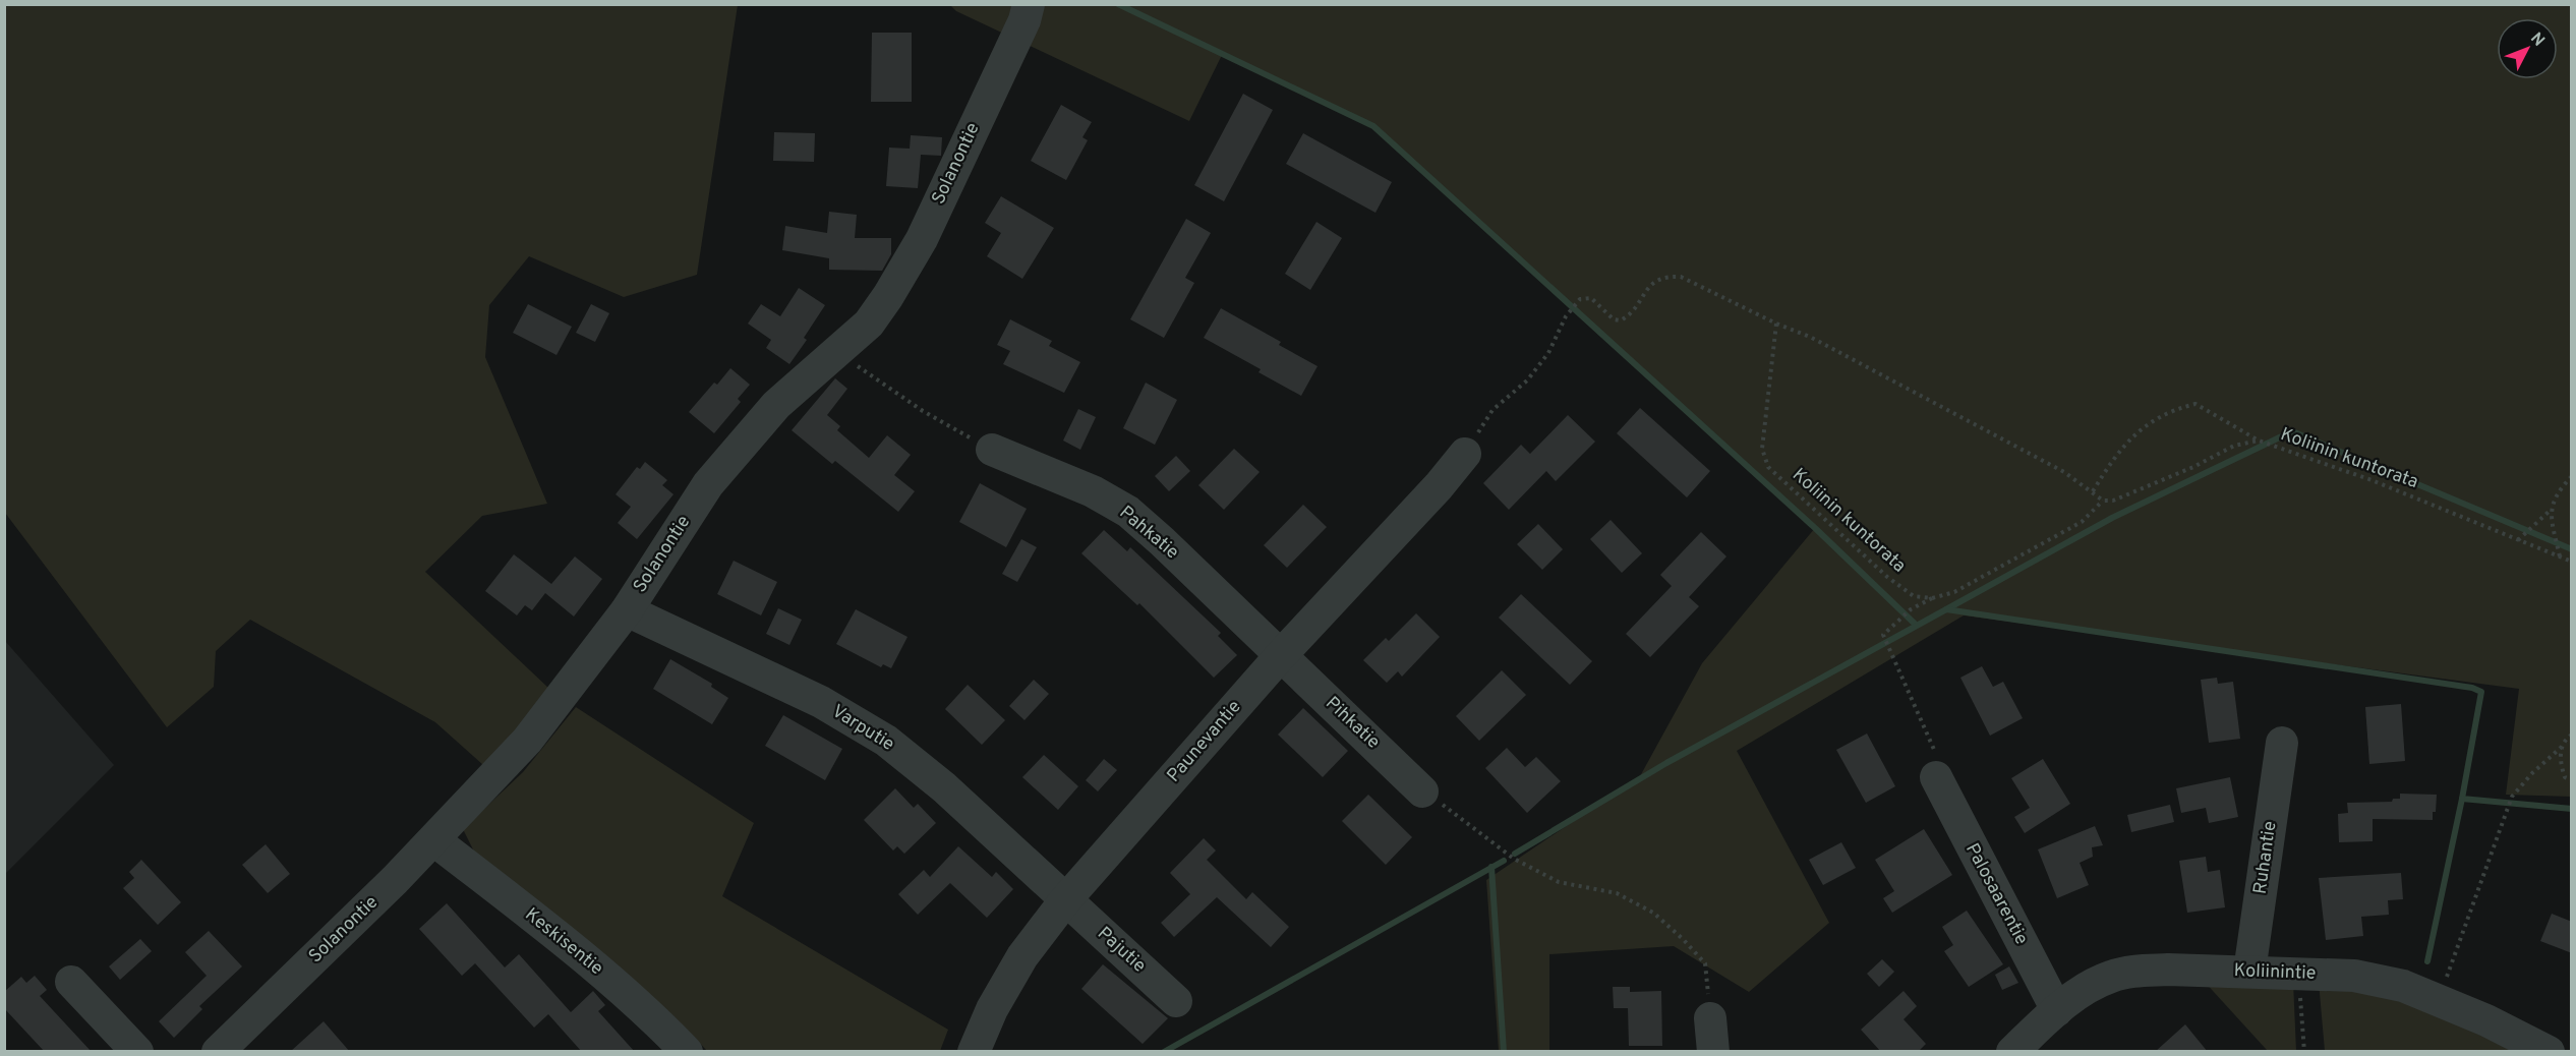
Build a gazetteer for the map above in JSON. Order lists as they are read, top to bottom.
{
  "streets": {
    "street": [
      "Solanontie",
      "Pahkatie",
      "Pihkatie",
      "Varputie",
      "Paunevantie",
      "Ruhantie",
      "Palosaarentie",
      "Keskisentie",
      "Pajutie",
      "Koliinintie"
    ],
    "path": ["Koliinin kuntorata"]
  },
  "crossings": [
    ["Solanontie", "Varputie"],
    ["Solanontie", "Keskisentie"],
    ["Pahkatie", "Pihkatie"],
    ["Pahkatie", "Paunevantie"],
    ["Pihkatie", "Paunevantie"],
    ["Varputie", "Paunevantie"],
    ["Varputie", "Pajutie"],
    ["Paunevantie", "Pajutie"],
    ["Ruhantie", "Koliinintie"],
    ["Palosaarentie", "Koliinintie"]
  ],
  "north": "top right"
}
